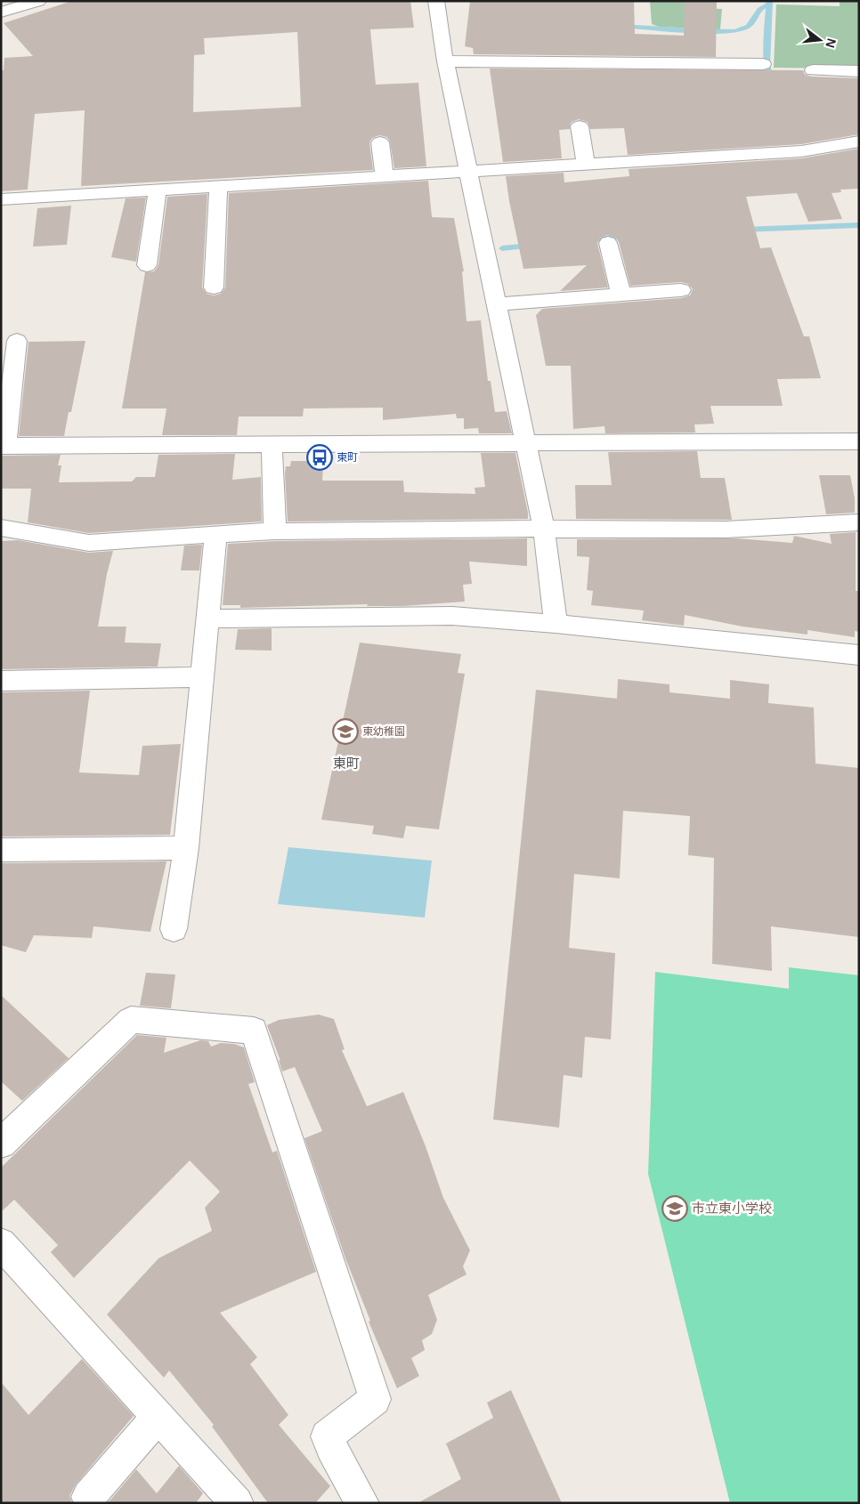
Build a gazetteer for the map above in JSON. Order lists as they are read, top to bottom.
{
  "districts": ["東町"],
  "places": {
    "bus stop": ["東町"],
    "school or university": ["東幼稚園", "市立東小学校"]
  },
  "north": "right"
}
